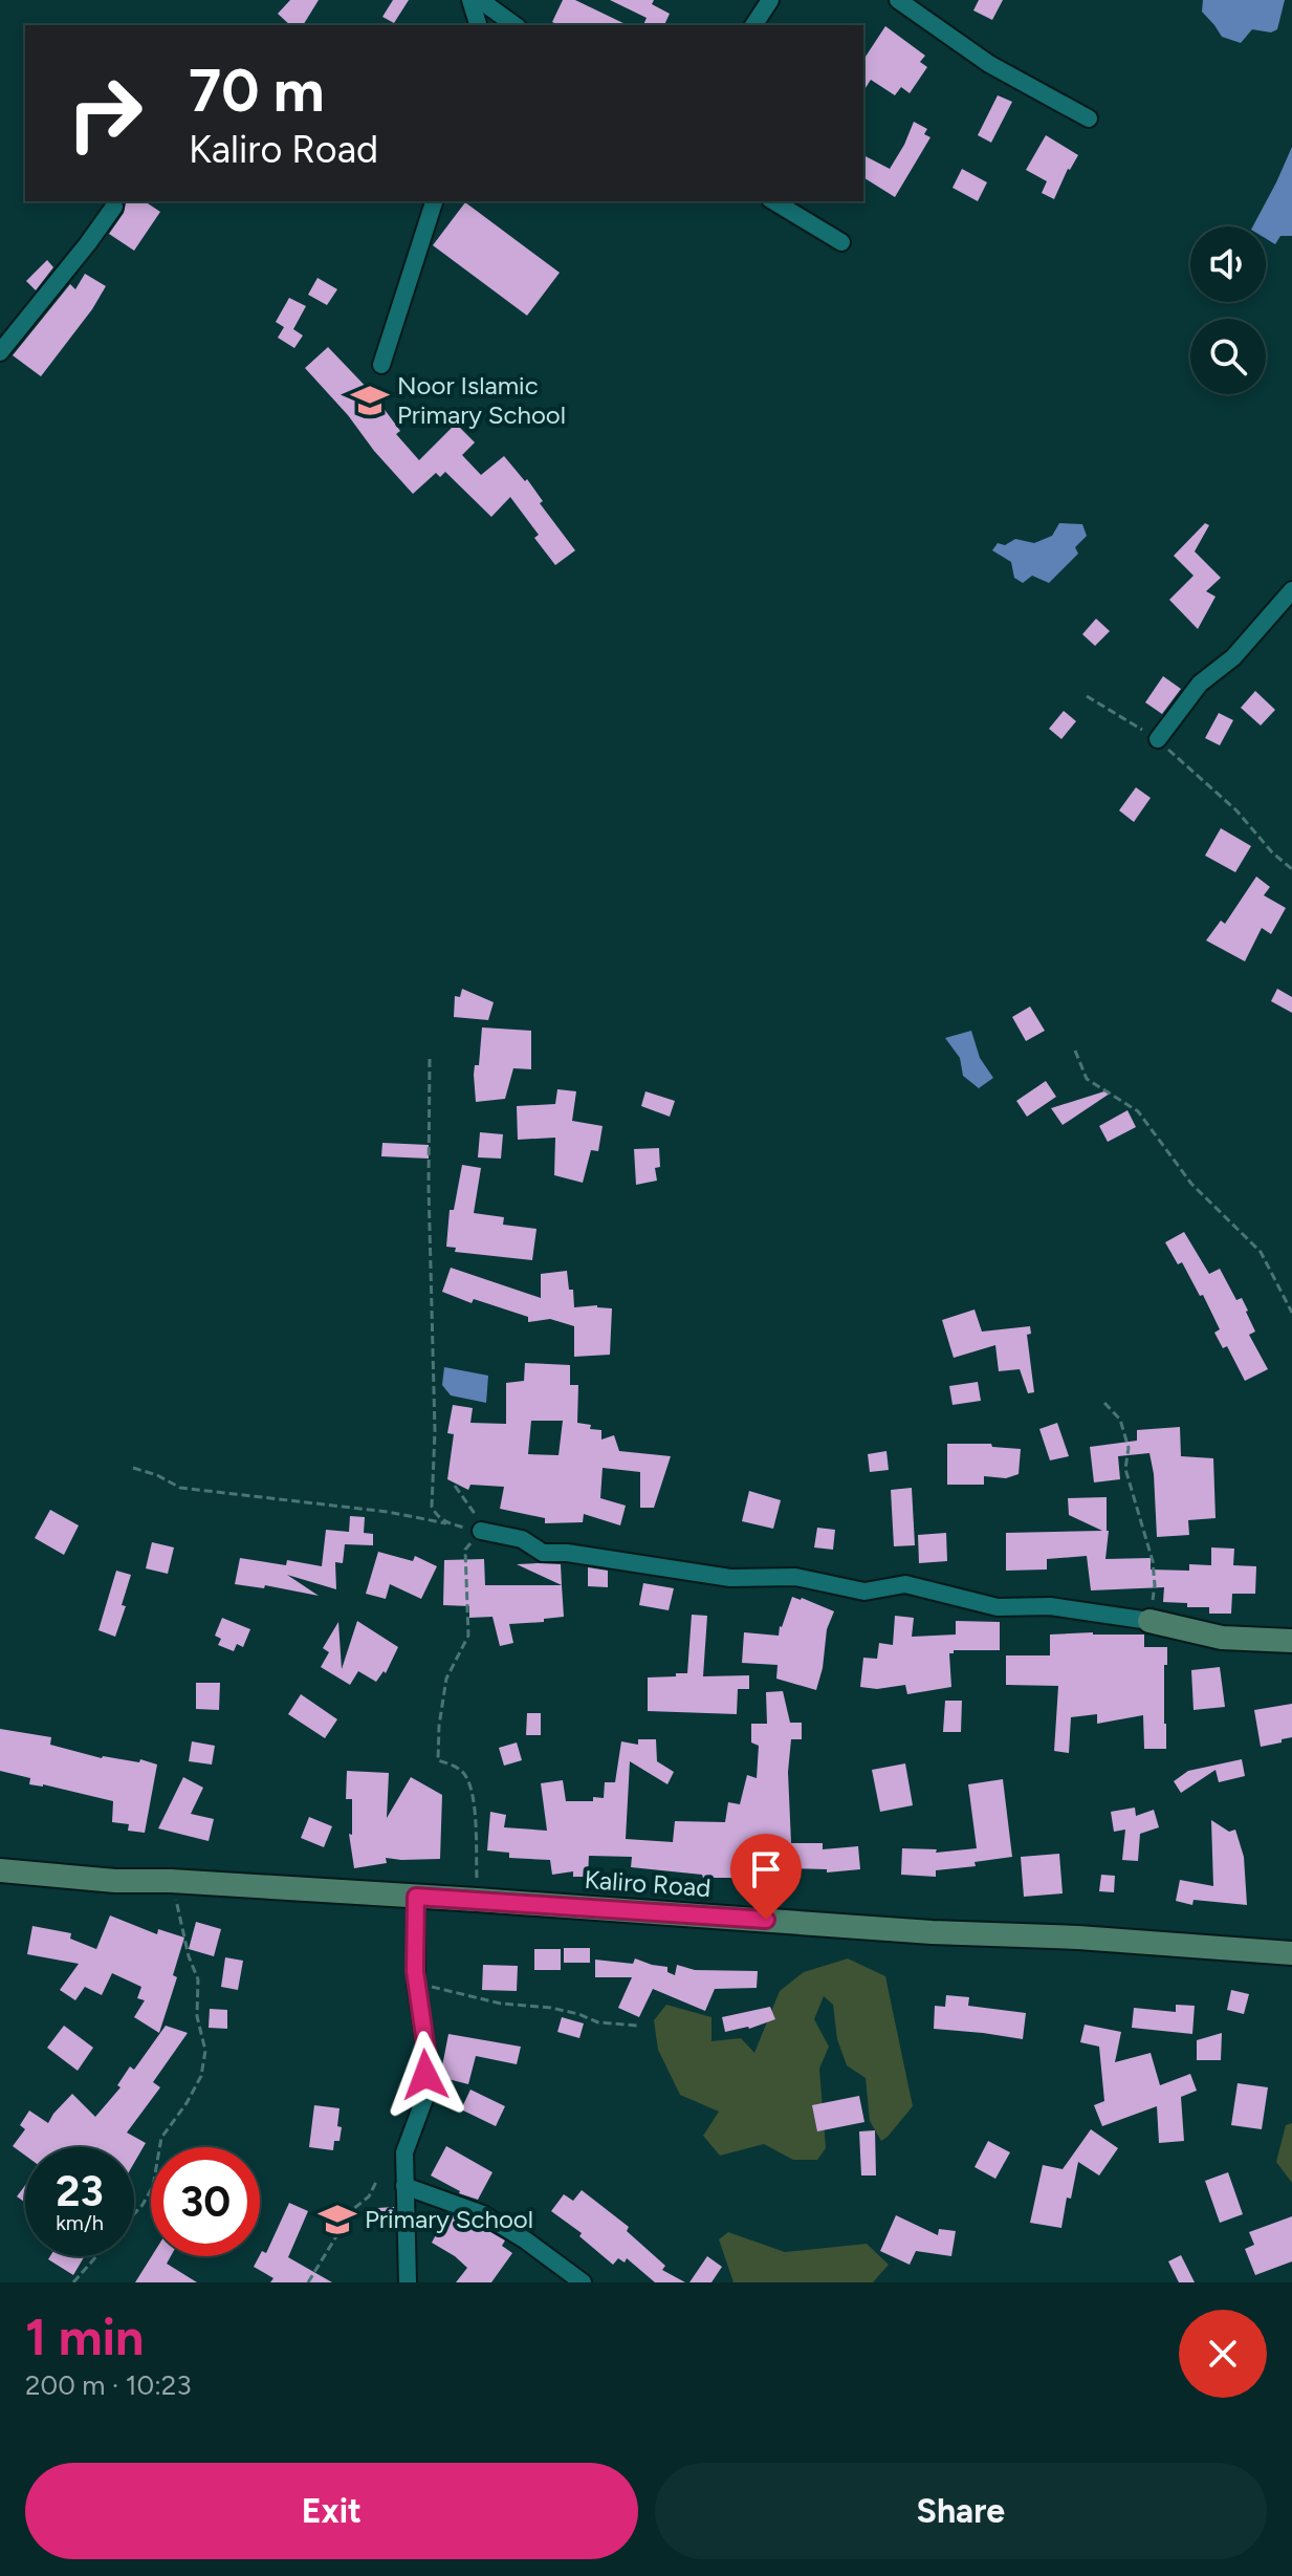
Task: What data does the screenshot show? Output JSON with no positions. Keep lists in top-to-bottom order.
{
  "streets": {
    "main road": ["Kaliro Road"]
  },
  "places": {
    "school or university": ["Noor Islamic Primary School", "Primary School"]
  },
  "page": {
    "turn": ["70 m", "Kaliro Road"],
    "speed": "23 km/h",
    "limit": "30",
    "heading": ["1 min", "200 m · 10:23"],
    "buttons": ["Exit", "Share"]
  }
}
